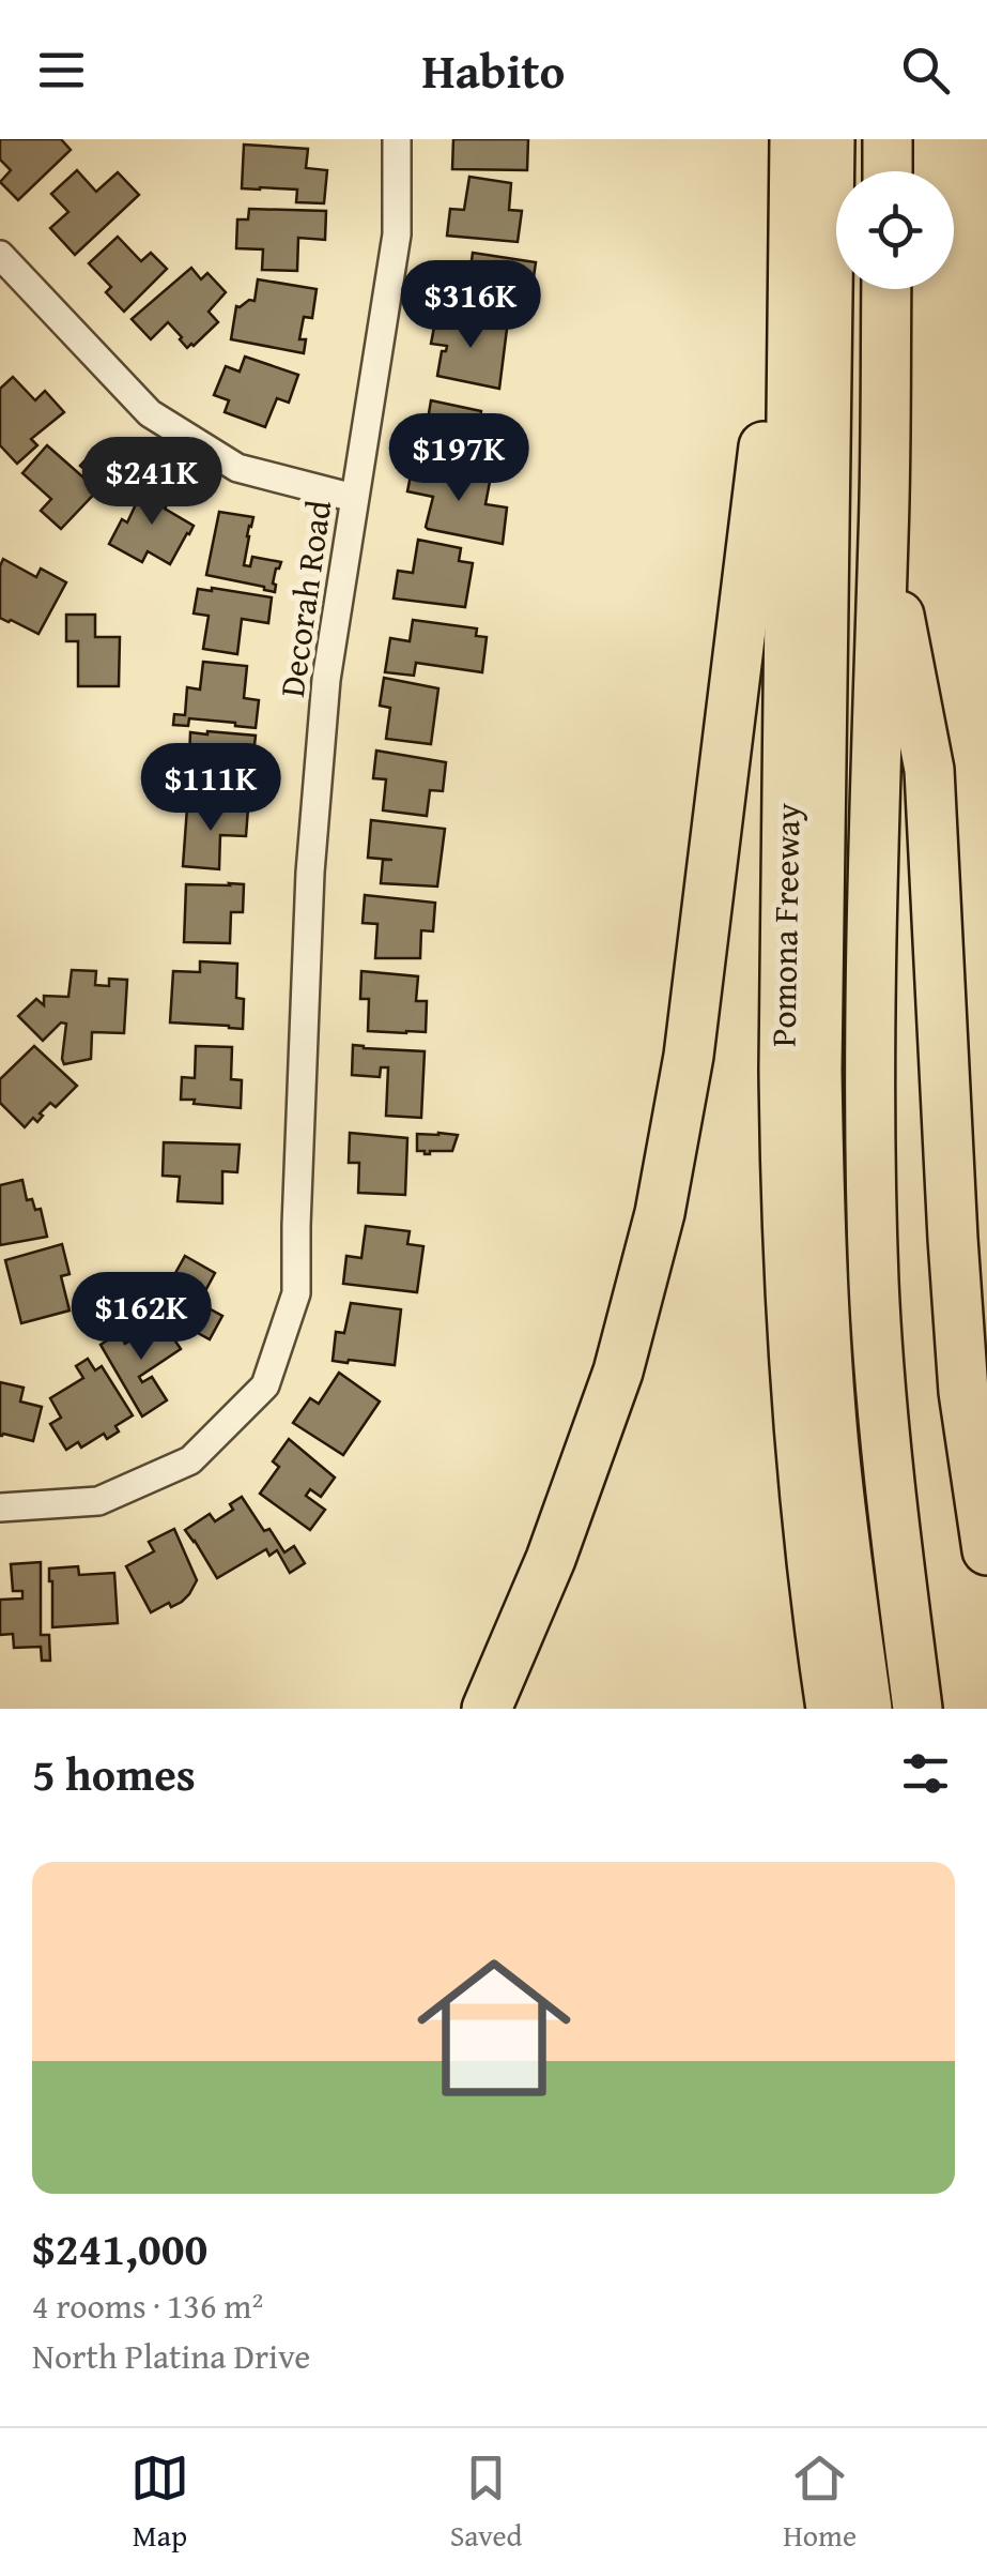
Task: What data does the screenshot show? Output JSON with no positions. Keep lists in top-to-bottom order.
{
  "streets": {
    "highway": ["Pomona Freeway"],
    "street": ["Decorah Road"]
  },
  "page": {
    "header": "Habito",
    "price": [
      "$316K",
      "$197K",
      "$241K",
      "$111K",
      "$162K"
    ],
    "heading": "5 homes",
    "list": [
      {
        "name": "$241,000",
        "note": "4 rooms · 136 m² · North Platina Drive"
      }
    ],
    "tabs": ["Map", "Saved", "Home"]
  }
}
